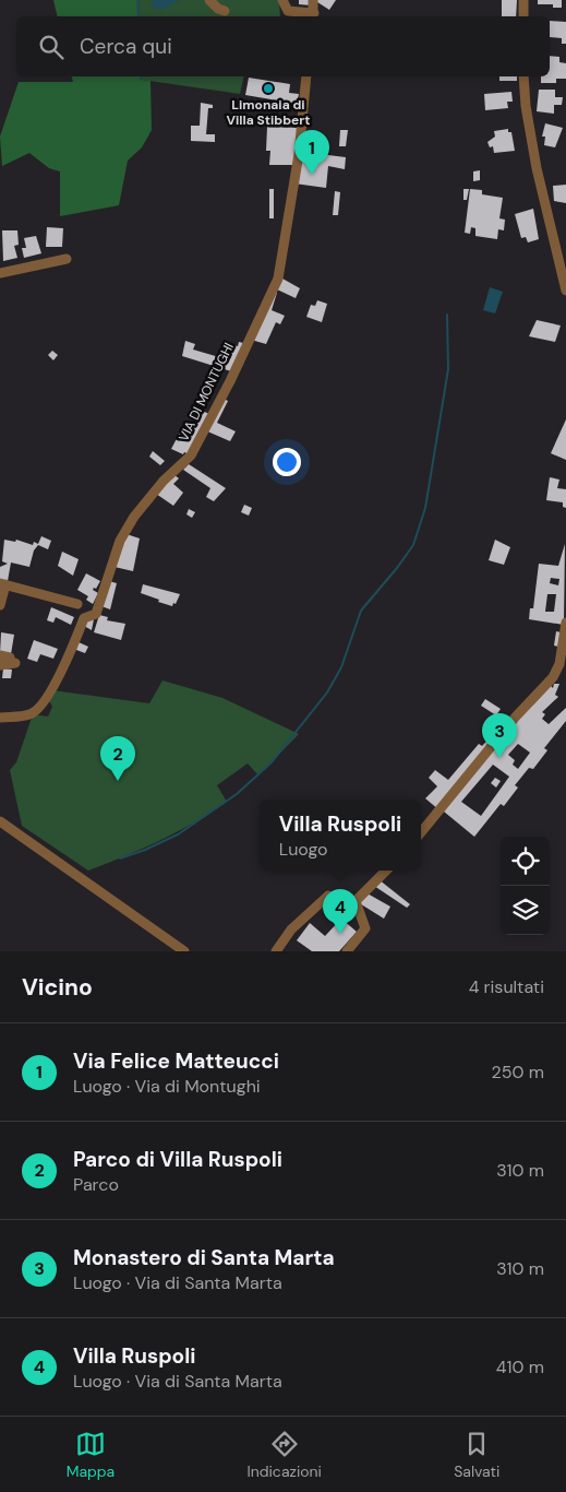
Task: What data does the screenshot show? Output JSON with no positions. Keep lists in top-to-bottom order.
{
  "streets": {
    "street": ["VIA DI MONTUGHI"]
  },
  "places": ["Limonaia di Villa Stibbert"],
  "page": {
    "search": "Cerca qui",
    "pins": [
      "1",
      "3",
      "2",
      "4"
    ],
    "popup": ["Villa Ruspoli", "Luogo"],
    "heading": ["Vicino", "4 risultati"],
    "list": [
      {
        "mark": "1",
        "name": "Via Felice Matteucci",
        "note": "Luogo · Via di Montughi",
        "value": "250 m"
      },
      {
        "mark": "2",
        "name": "Parco di Villa Ruspoli",
        "note": "Parco",
        "value": "310 m"
      },
      {
        "mark": "3",
        "name": "Monastero di Santa Marta",
        "note": "Luogo · Via di Santa Marta",
        "value": "310 m"
      },
      {
        "mark": "4",
        "name": "Villa Ruspoli",
        "note": "Luogo · Via di Santa Marta",
        "value": "410 m"
      }
    ],
    "nav": ["Mappa", "Indicazioni", "Salvati"]
  }
}
